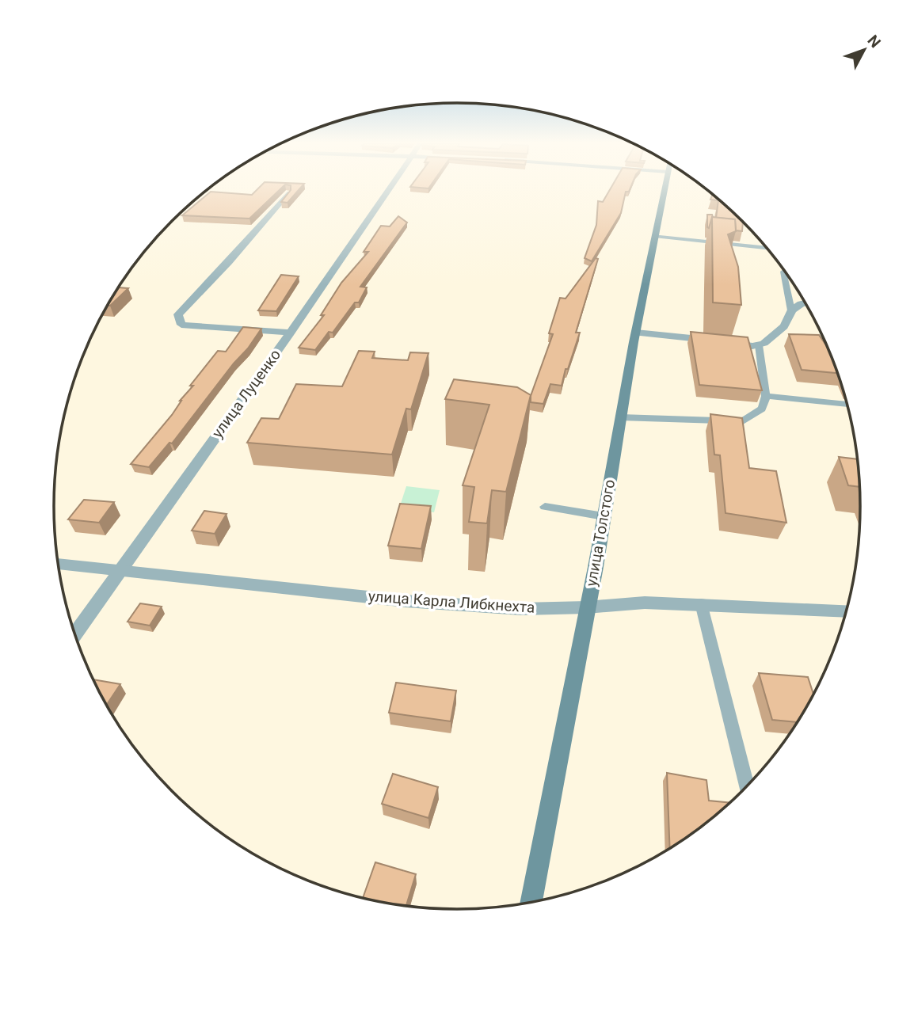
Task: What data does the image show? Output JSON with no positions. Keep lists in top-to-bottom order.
{
  "streets": {
    "main road": ["улица Толстого"],
    "street": ["улица Луценко", "улица Карла Либкнехта"]
  },
  "crossings": [
    ["улица Луценко", "улица Карла Либкнехта"],
    ["улица Толстого", "улица Карла Либкнехта"]
  ],
  "north": "top right"
}
